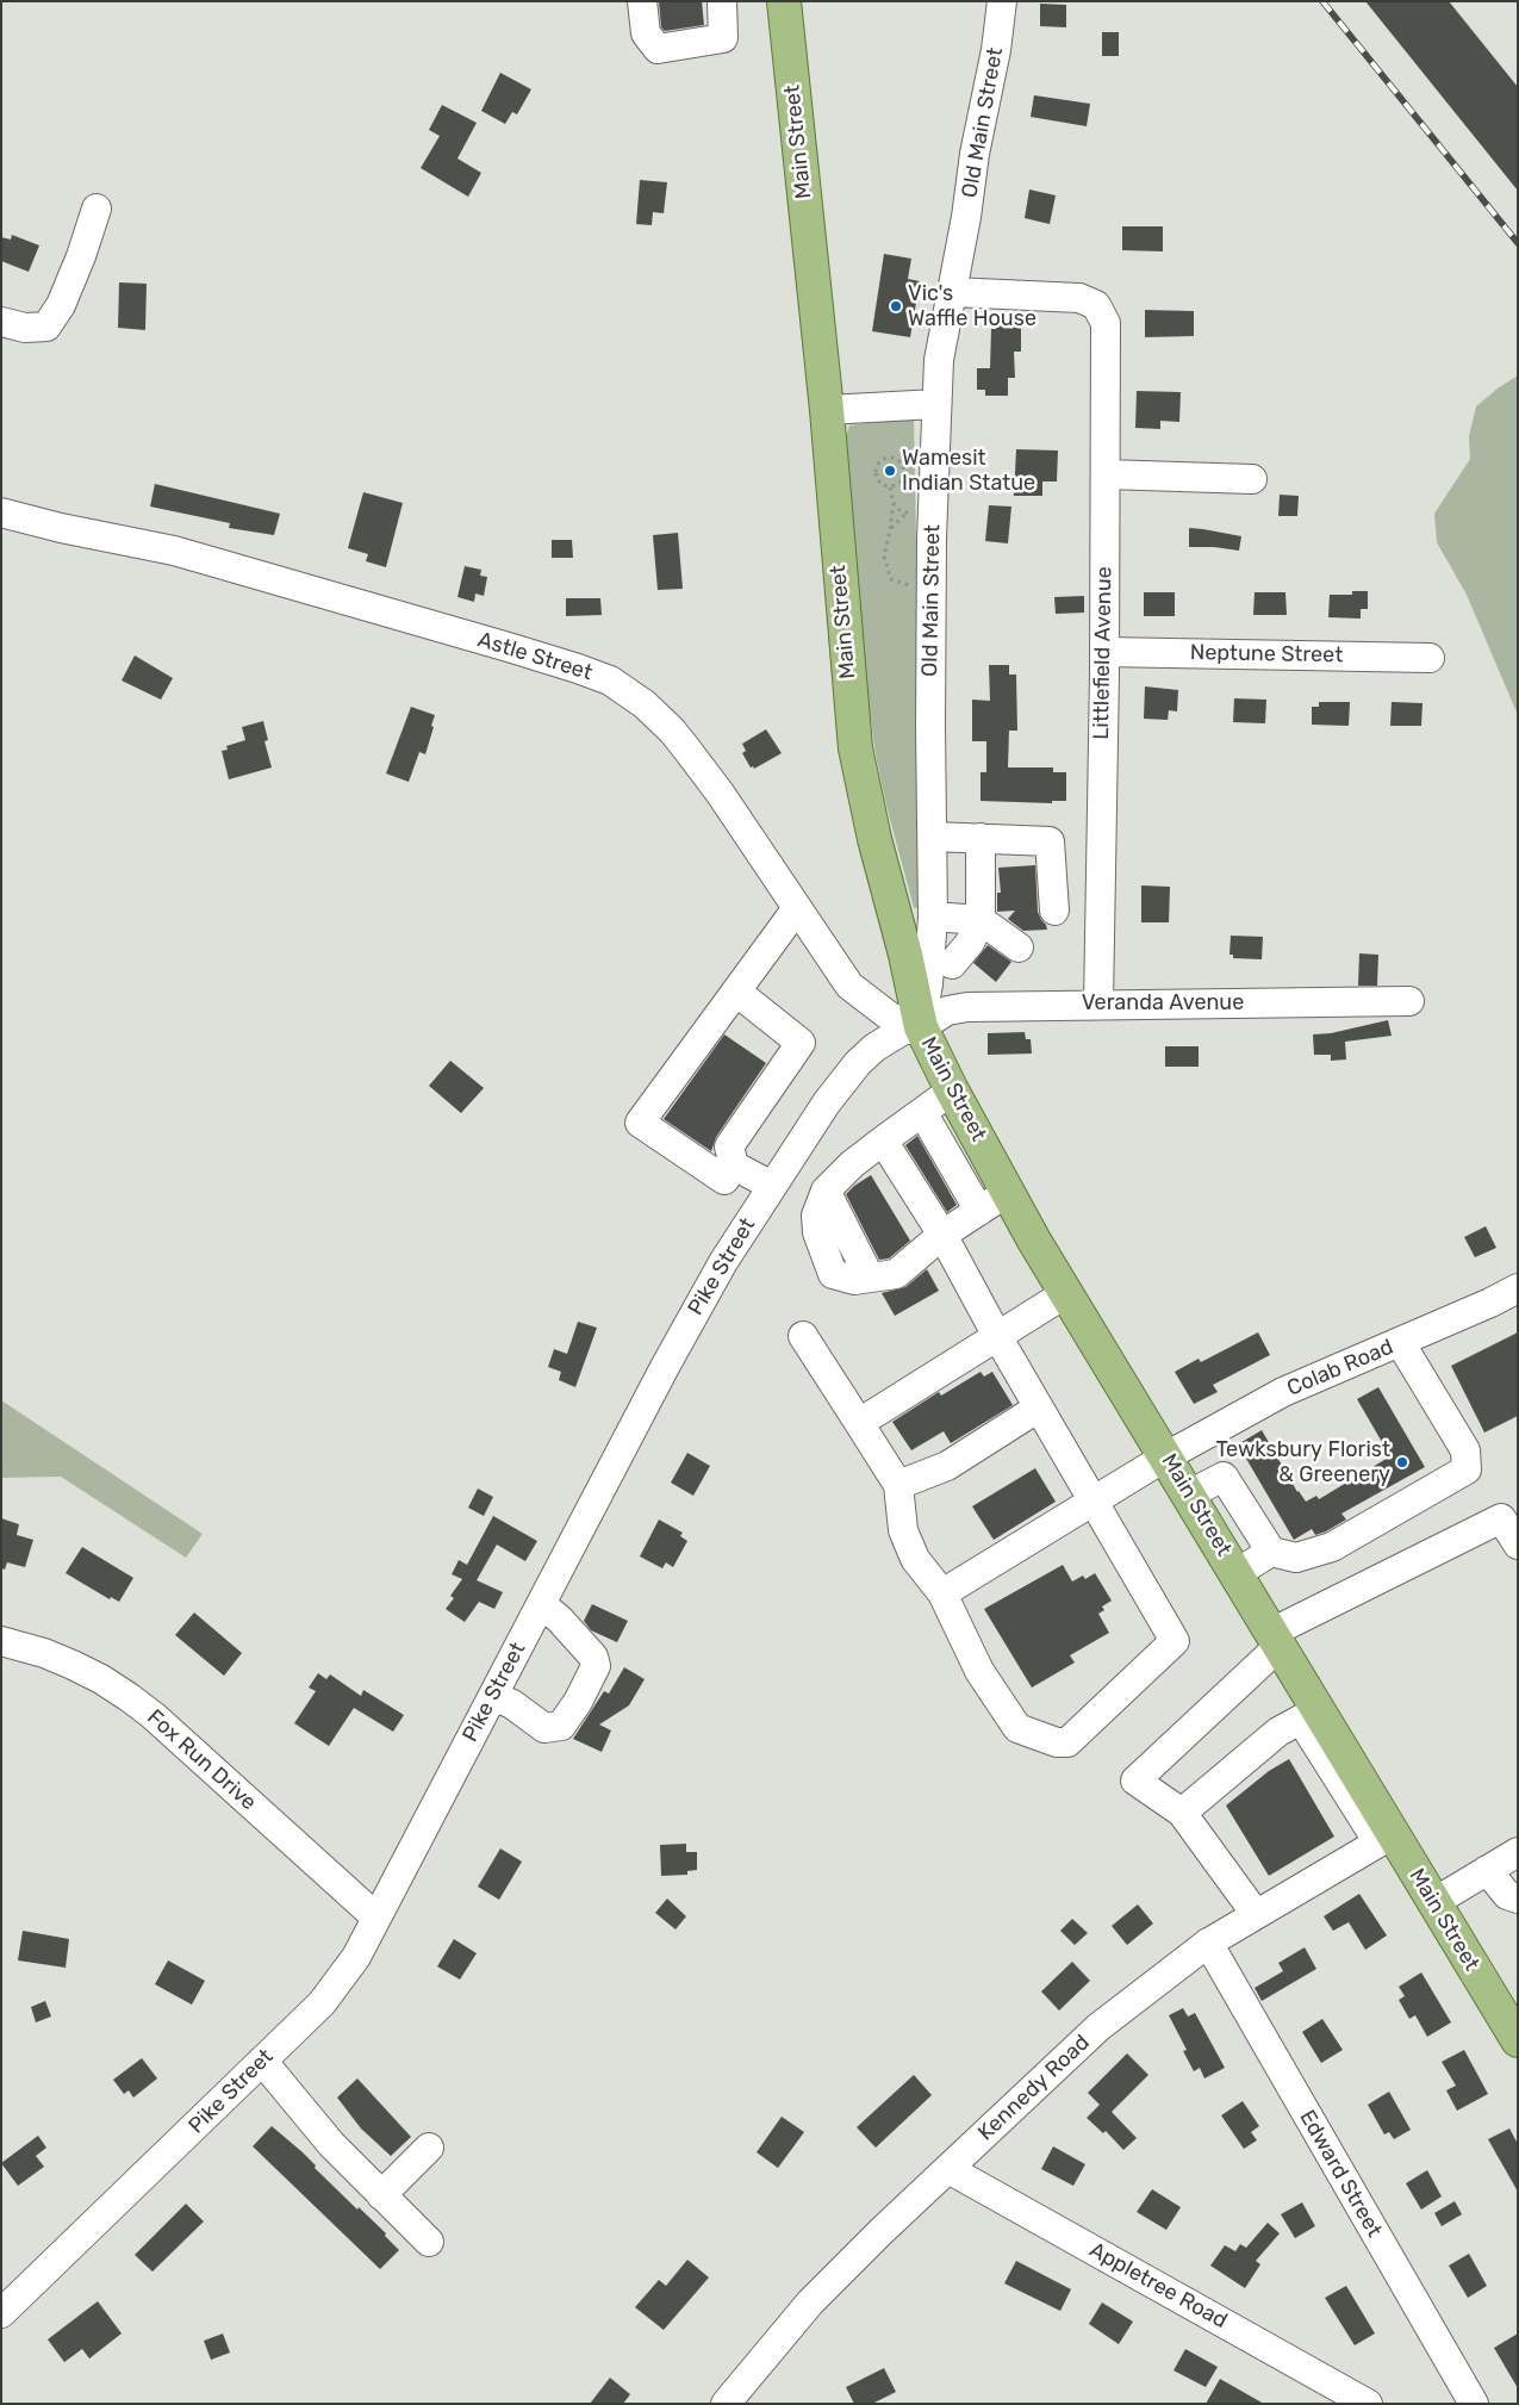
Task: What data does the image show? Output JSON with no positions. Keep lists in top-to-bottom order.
{
  "streets": {
    "main road": ["Main Street"],
    "street": [
      "Old Main Street",
      "Littlefield Avenue",
      "Neptune Street",
      "Astle Street",
      "Veranda Avenue",
      "Pike Street",
      "Colab Road",
      "Fox Run Drive",
      "Kennedy Road",
      "Edward Street",
      "Appletree Road"
    ]
  },
  "crossings": [
    ["Old Main Street", "Main Street"],
    ["Old Main Street", "Littlefield Avenue"],
    ["Old Main Street", "Astle Street"],
    ["Old Main Street", "Veranda Avenue"],
    ["Old Main Street", "Pike Street"],
    ["Main Street", "Astle Street"],
    ["Main Street", "Veranda Avenue"],
    ["Main Street", "Pike Street"],
    ["Main Street", "Colab Road"],
    ["Main Street", "Kennedy Road"],
    ["Littlefield Avenue", "Neptune Street"],
    ["Littlefield Avenue", "Veranda Avenue"],
    ["Astle Street", "Veranda Avenue"],
    ["Astle Street", "Pike Street"],
    ["Veranda Avenue", "Pike Street"],
    ["Pike Street", "Fox Run Drive"],
    ["Kennedy Road", "Edward Street"],
    ["Kennedy Road", "Appletree Road"]
  ],
  "places": ["Vic's Waffle House", "Wamesit Indian Statue", "Tewksbury Florist & Greenery"]
}
